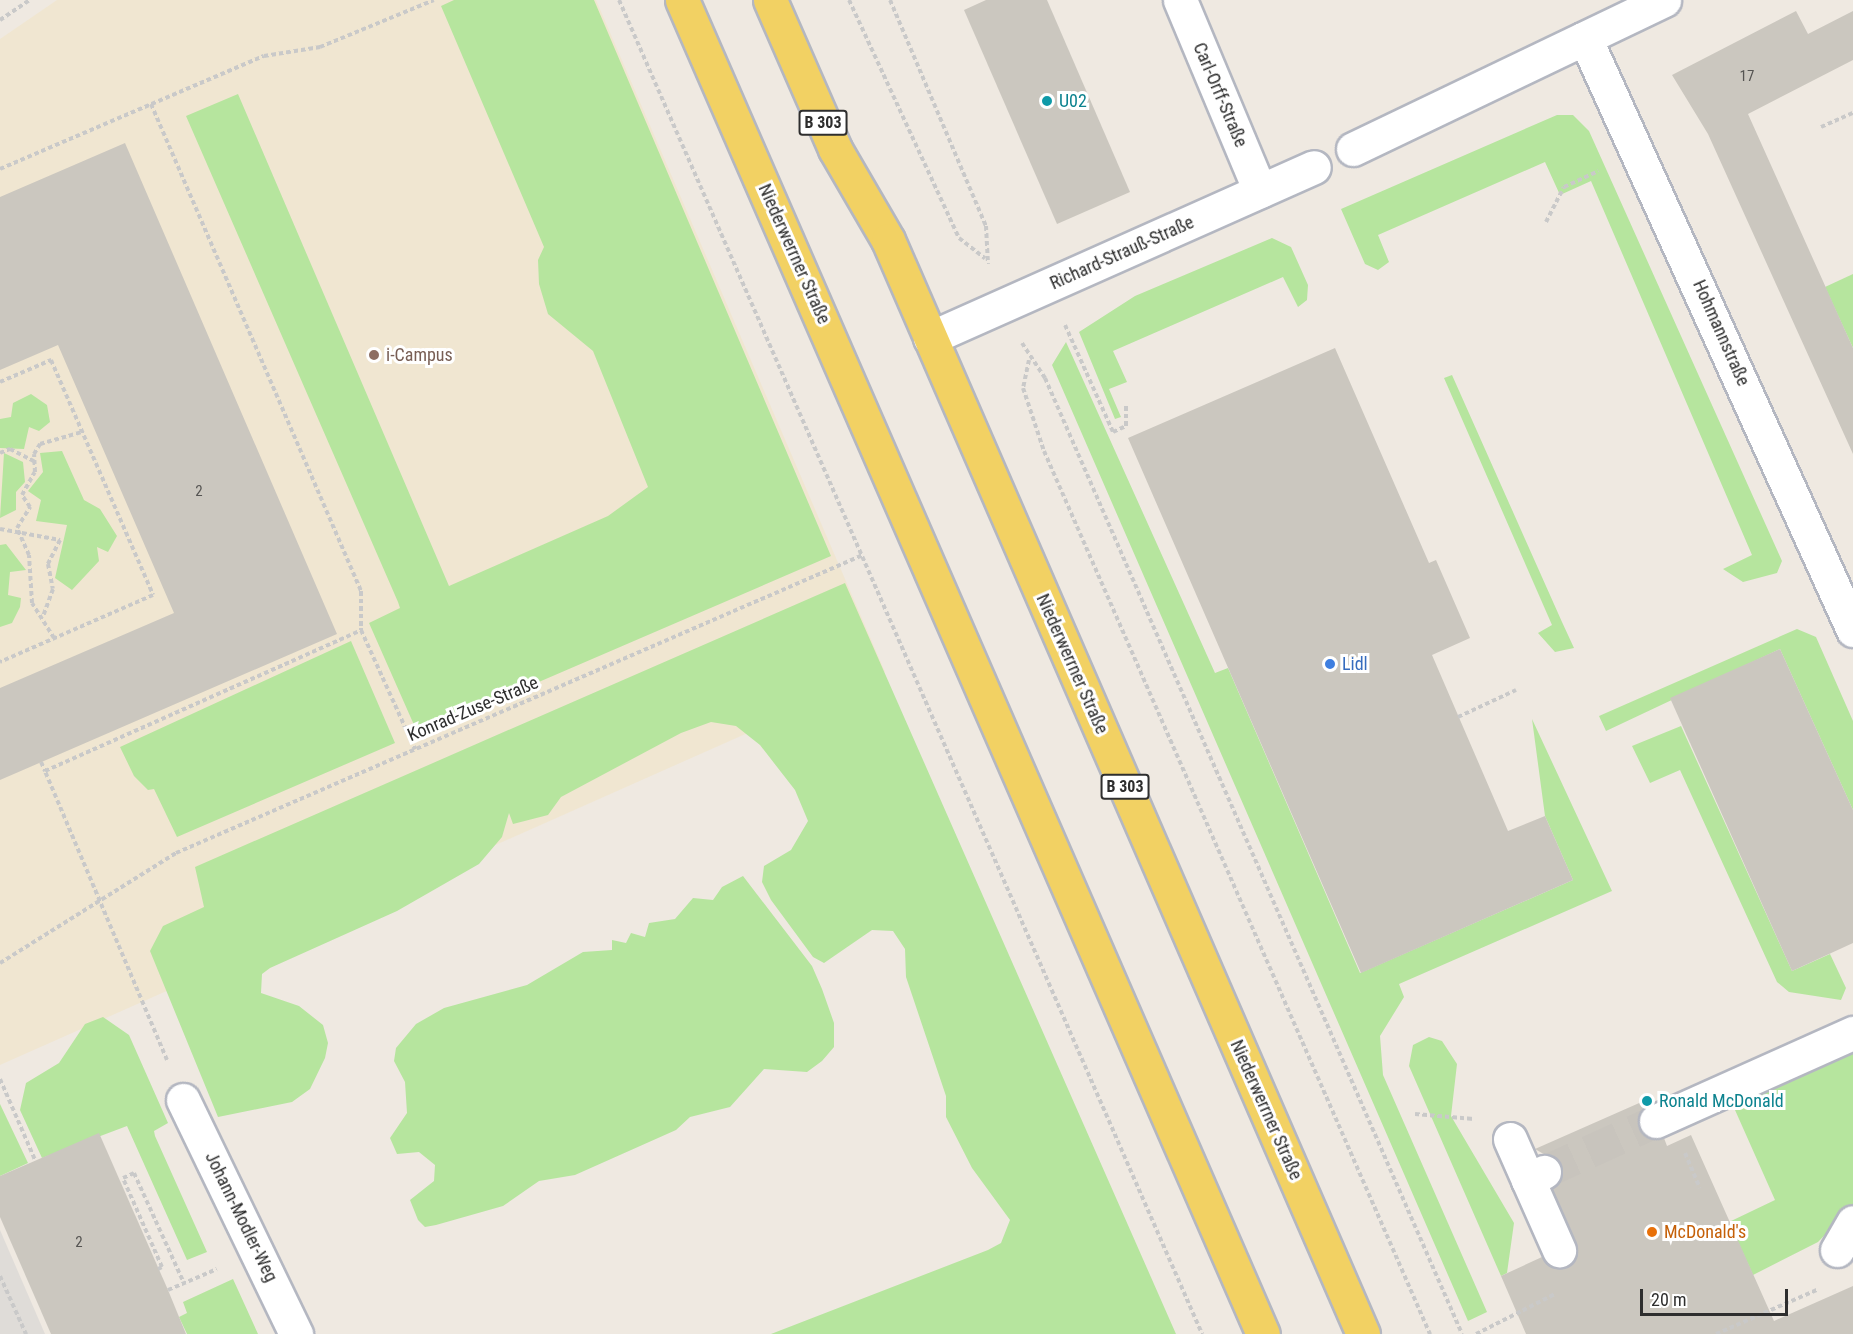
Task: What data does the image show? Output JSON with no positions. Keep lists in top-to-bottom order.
{
  "streets": {
    "main road": ["B 303", "Niederwerrner Straße"],
    "street": [
      "Carl-Orff-Straße",
      "Richard-Strauß-Straße",
      "Hohmannstraße",
      "Johann-Modler-Weg"
    ],
    "path": ["Konrad-Zuse-Straße"]
  },
  "crossings": [
    ["Carl-Orff-Straße", "Richard-Strauß-Straße"],
    ["Richard-Strauß-Straße", "Niederwerrner Straße"]
  ],
  "places": [
    "U02",
    "i-Campus",
    "Lidl",
    "Ronald McDonald",
    "McDonald's"
  ],
  "house_numbers": ["17", "2", "2"],
  "scale_bar": "20 m"
}
